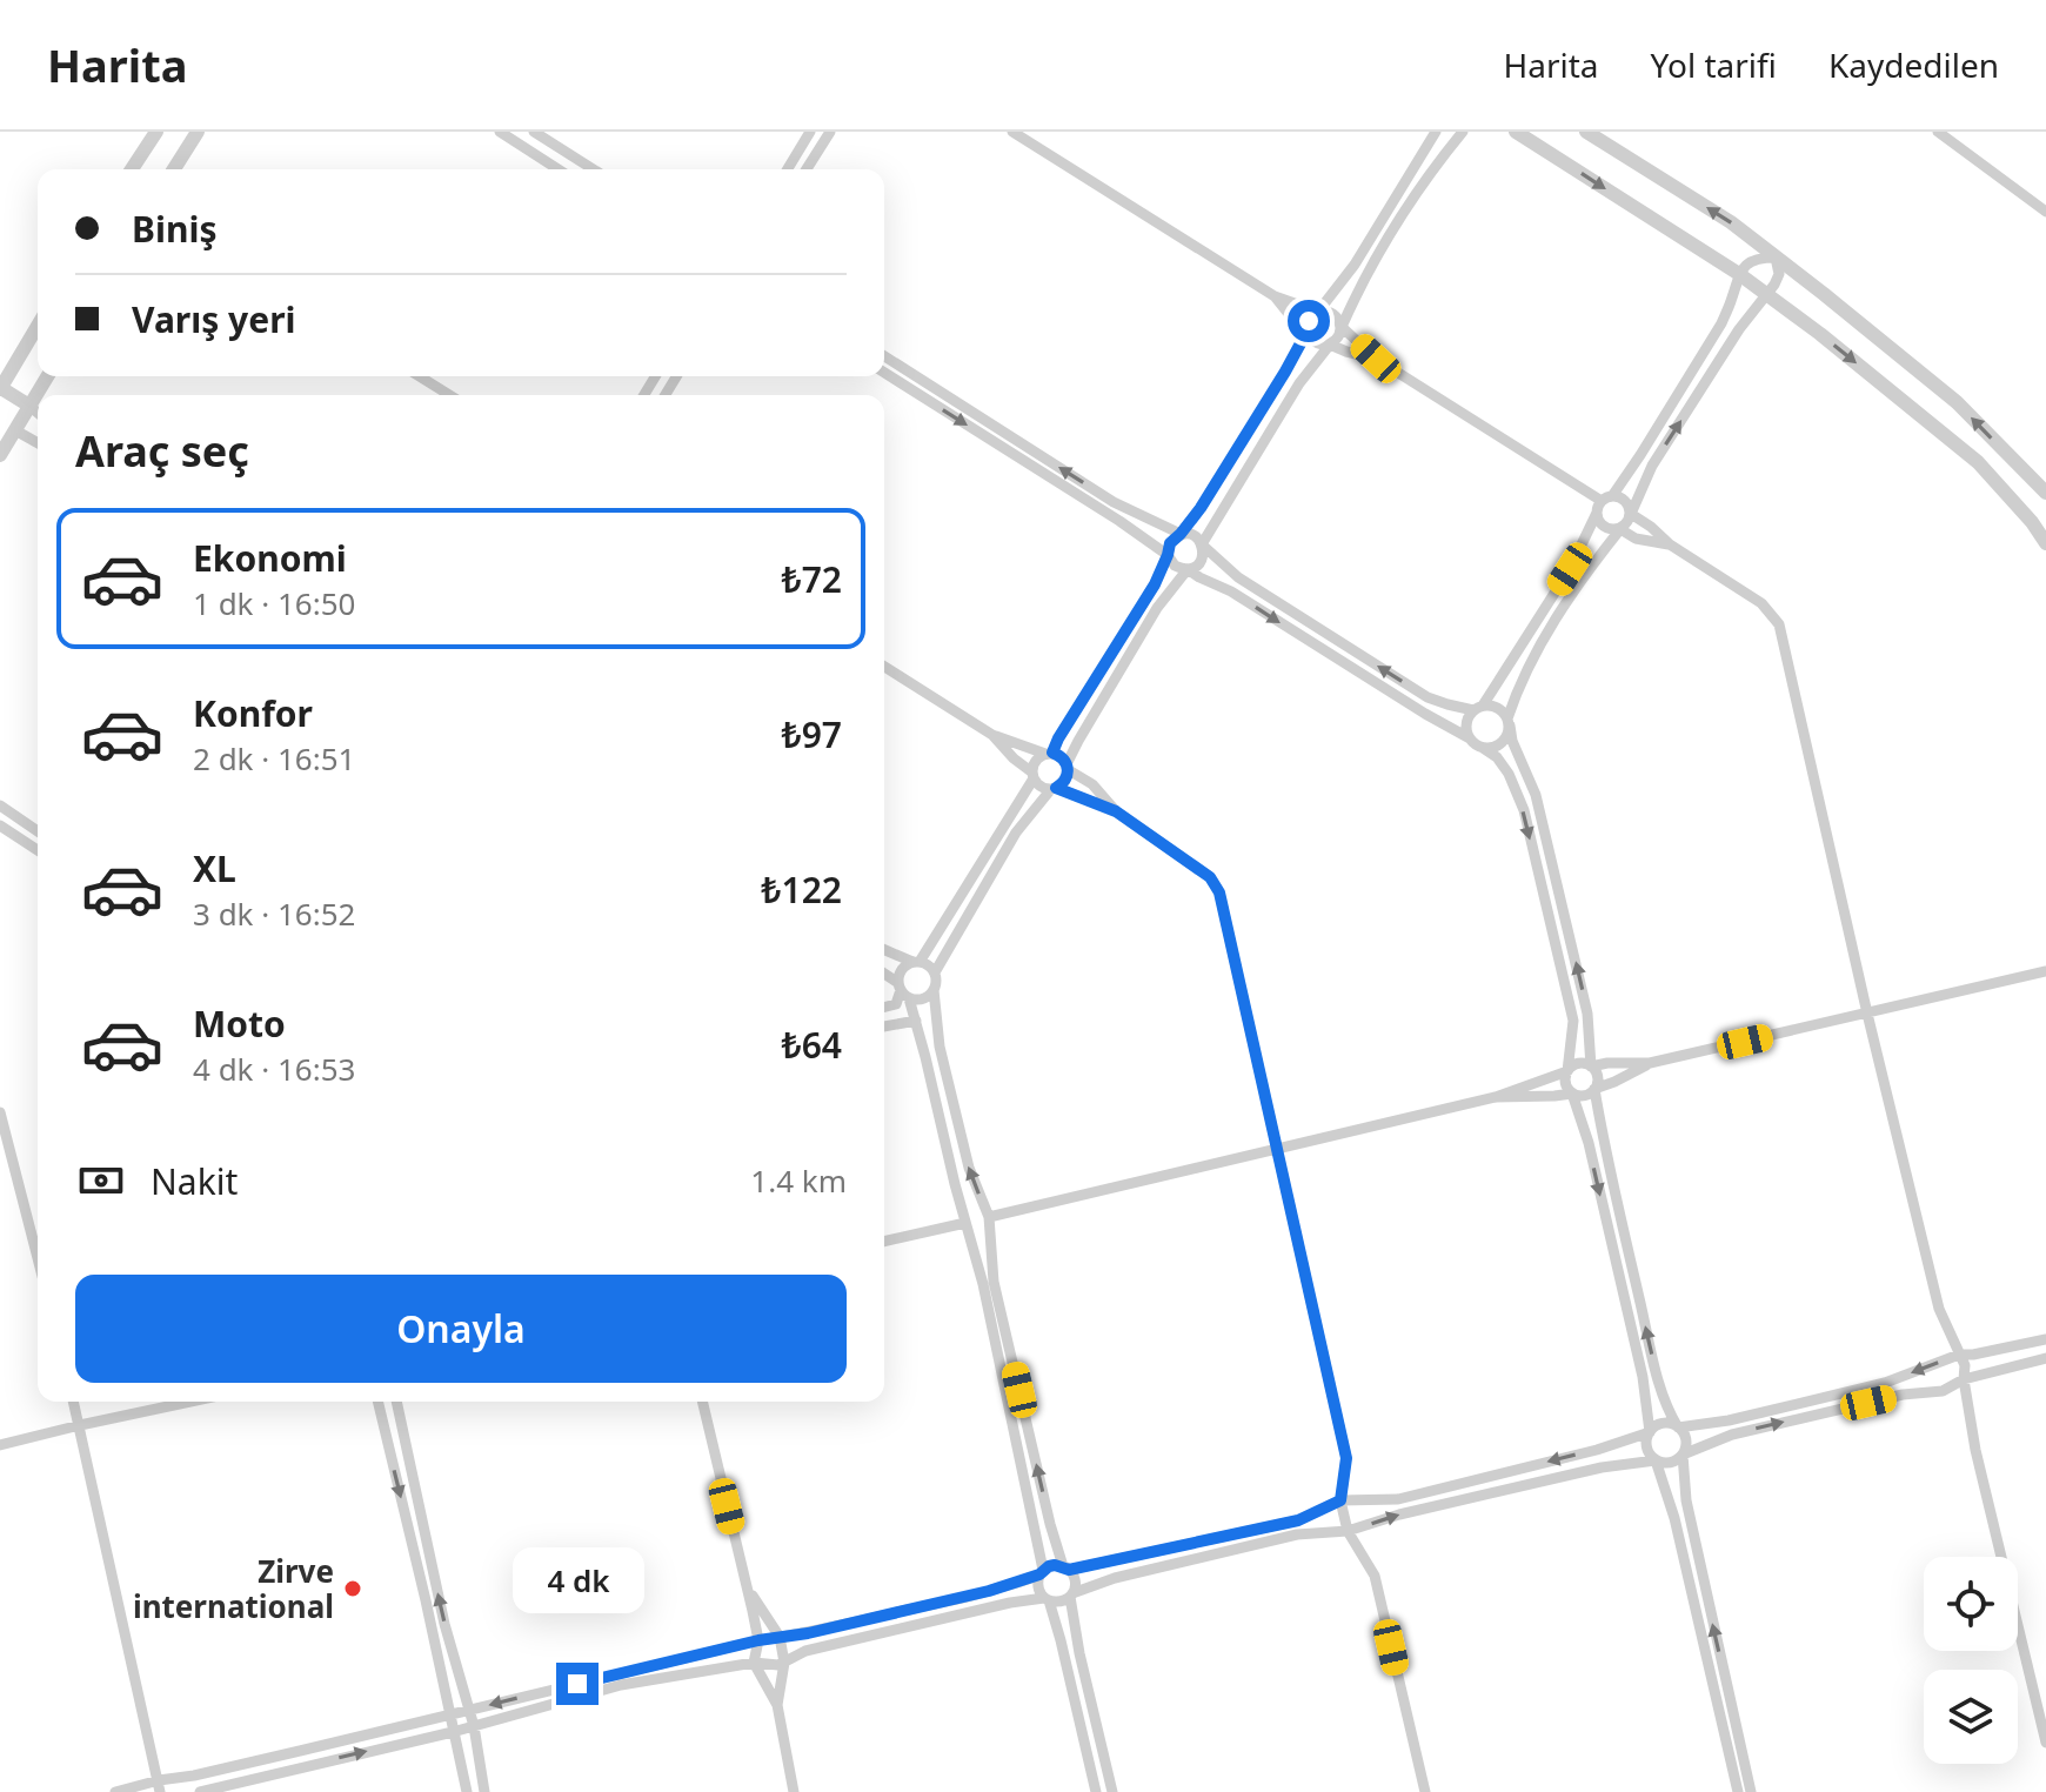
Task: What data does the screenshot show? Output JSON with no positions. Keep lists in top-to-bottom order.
{
  "places": ["Zirve international"],
  "page": {
    "header": "Harita",
    "nav": ["Harita", "Yol tarifi", "Kaydedilen"],
    "banner": ["Biniş", "Varış yeri"],
    "heading": "Araç seç",
    "list": [
      {
        "name": "Ekonomi",
        "note": "1 dk · 16:50",
        "value": "₺72"
      },
      {
        "name": "Konfor",
        "note": "2 dk · 16:51",
        "value": "₺97"
      },
      {
        "name": "XL",
        "note": "3 dk · 16:52",
        "value": "₺122"
      },
      {
        "name": "Moto",
        "note": "4 dk · 16:53",
        "value": "₺64"
      }
    ],
    "pay": ["Nakit", "1.4 km"],
    "buttons": "Onayla",
    "bubble": "4 dk"
  }
}
